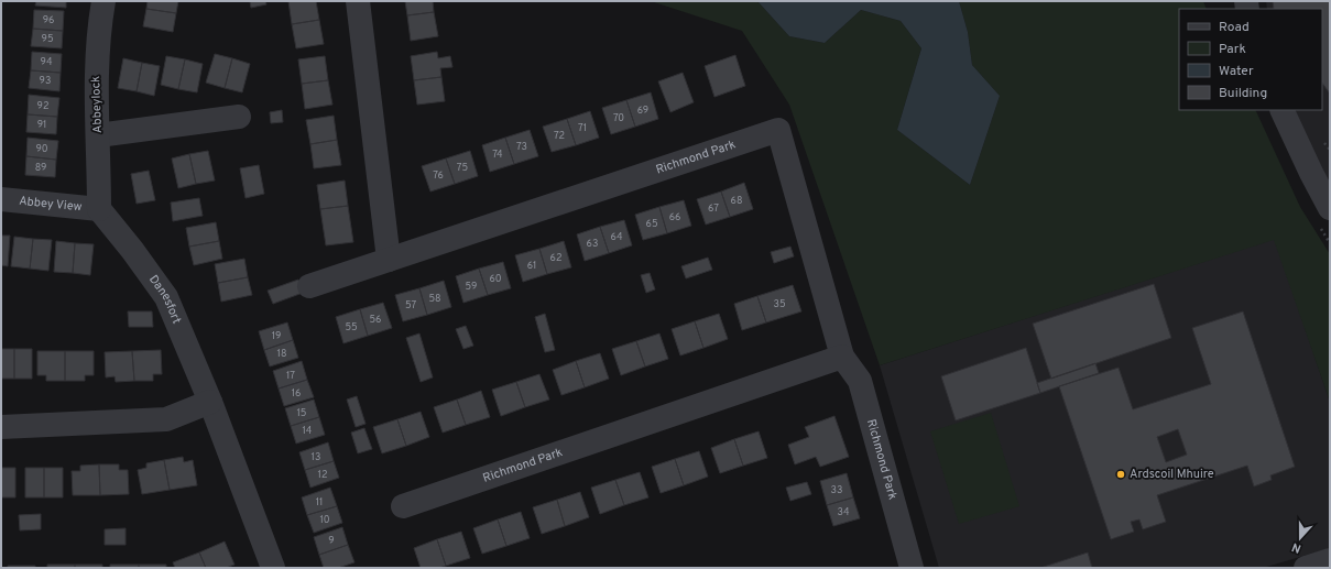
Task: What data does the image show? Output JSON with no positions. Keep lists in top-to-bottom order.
{
  "streets": {
    "street": [
      "Abbeylock",
      "Richmond Park",
      "Abbey View",
      "Danesfort"
    ]
  },
  "crossings": [
    ["Abbeylock", "Abbey View"],
    ["Abbeylock", "Danesfort"],
    ["Abbey View", "Danesfort"]
  ],
  "places": ["Ardscoil Mhuire"],
  "house_numbers": [
    "96",
    "95",
    "94",
    "93",
    "92",
    "69",
    "70",
    "91",
    "71",
    "72",
    "73",
    "90",
    "74",
    "89",
    "75",
    "76",
    "68",
    "67",
    "66",
    "65",
    "64",
    "63",
    "62",
    "61",
    "60",
    "59",
    "58",
    "35",
    "57",
    "56",
    "55",
    "19",
    "18",
    "17",
    "16",
    "15",
    "14",
    "13",
    "12",
    "33",
    "11",
    "34",
    "10",
    "9"
  ],
  "legend": [
    "Road",
    "Park",
    "Water",
    "Building"
  ],
  "north": "bottom"
}
